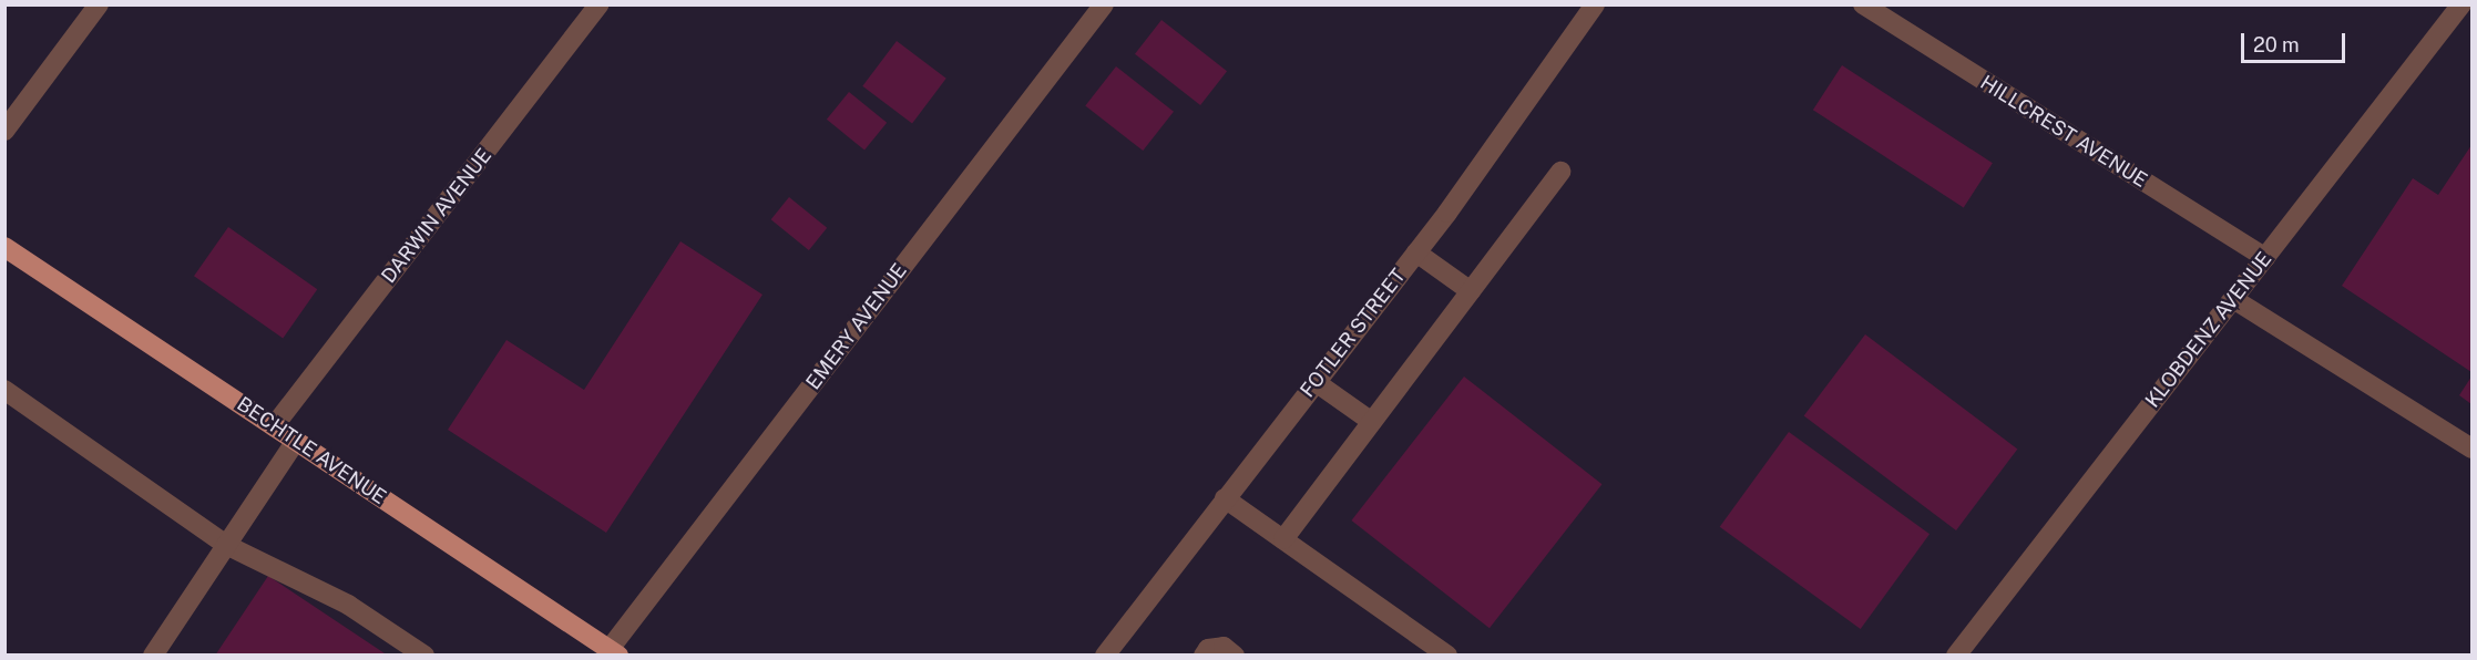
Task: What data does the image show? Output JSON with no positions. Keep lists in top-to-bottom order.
{
  "streets": {
    "main road": ["BECHTLE AVENUE"],
    "street": [
      "HILLCREST AVENUE",
      "DARWIN AVENUE",
      "EMERY AVENUE",
      "KLOBDENZ AVENUE",
      "FOTLER STREET"
    ]
  },
  "crossings": [
    ["HILLCREST AVENUE", "KLOBDENZ AVENUE"],
    ["DARWIN AVENUE", "BECHTLE AVENUE"],
    ["EMERY AVENUE", "BECHTLE AVENUE"]
  ],
  "scale_bar": "20 m"
}
